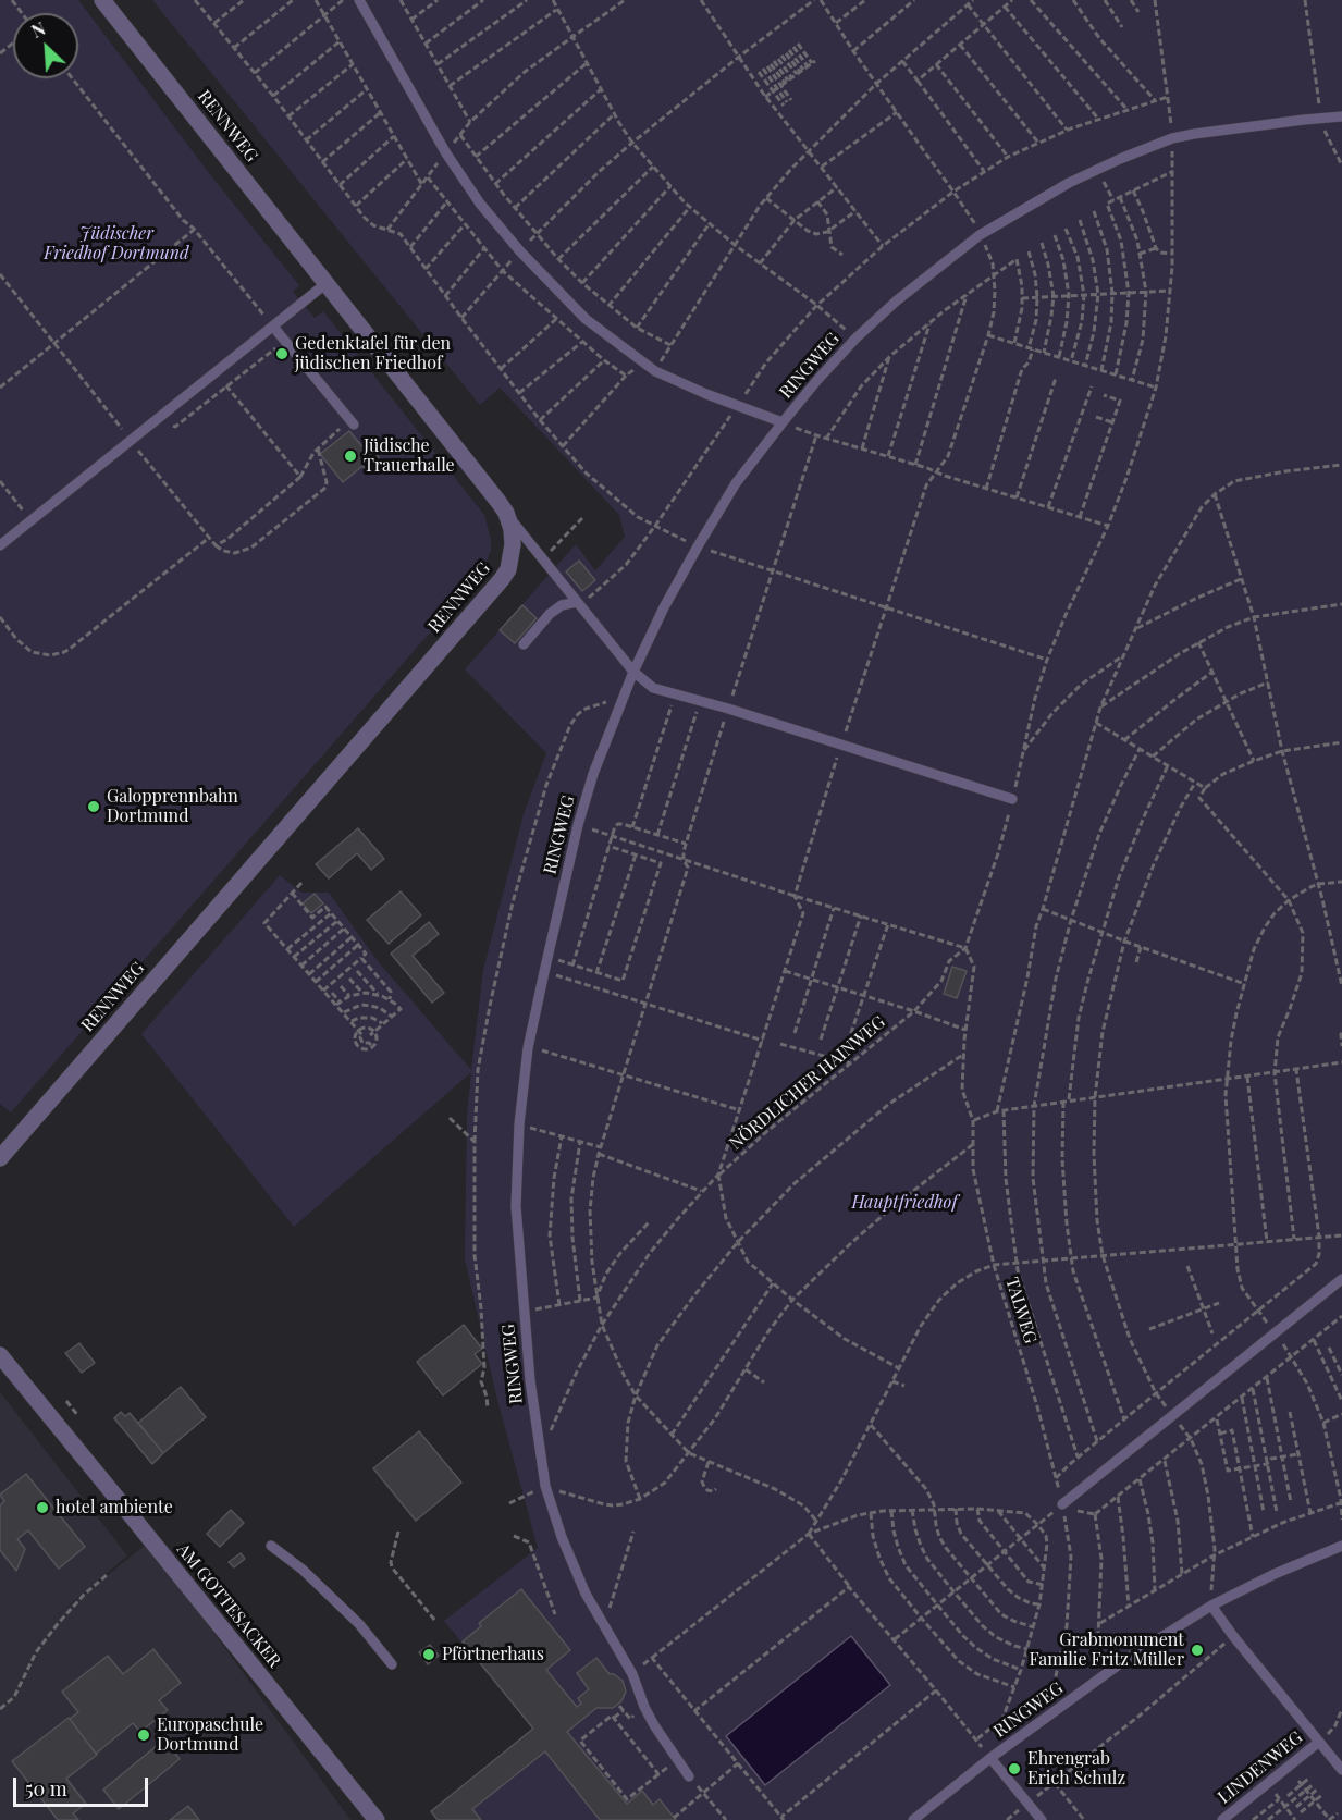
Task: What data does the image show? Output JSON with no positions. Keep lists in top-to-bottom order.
{
  "streets": {
    "street": ["RENNWEG", "AM GOTTESACKER"],
    "lane": ["RINGWEG", "LINDENWEG"],
    "path": ["NÖRDLICHER HAINWEG", "TALWEG"]
  },
  "crossings": [
    ["RINGWEG", "NÖRDLICHER HAINWEG"],
    ["RINGWEG", "TALWEG"]
  ],
  "parks": ["Jüdischer Friedhof Dortmund", "Hauptfriedhof"],
  "places": [
    "Gedenktafel für den jüdischen Friedhof",
    "Jüdische Trauerhalle",
    "Galopprennbahn Dortmund",
    "hotel ambiente",
    "Grabmonument Familie Fritz Müller",
    "Pförtnerhaus",
    "Europaschule Dortmund",
    "Ehrengrab Erich Schulz"
  ],
  "scale_bar": "50 m",
  "north": "top left"
}
